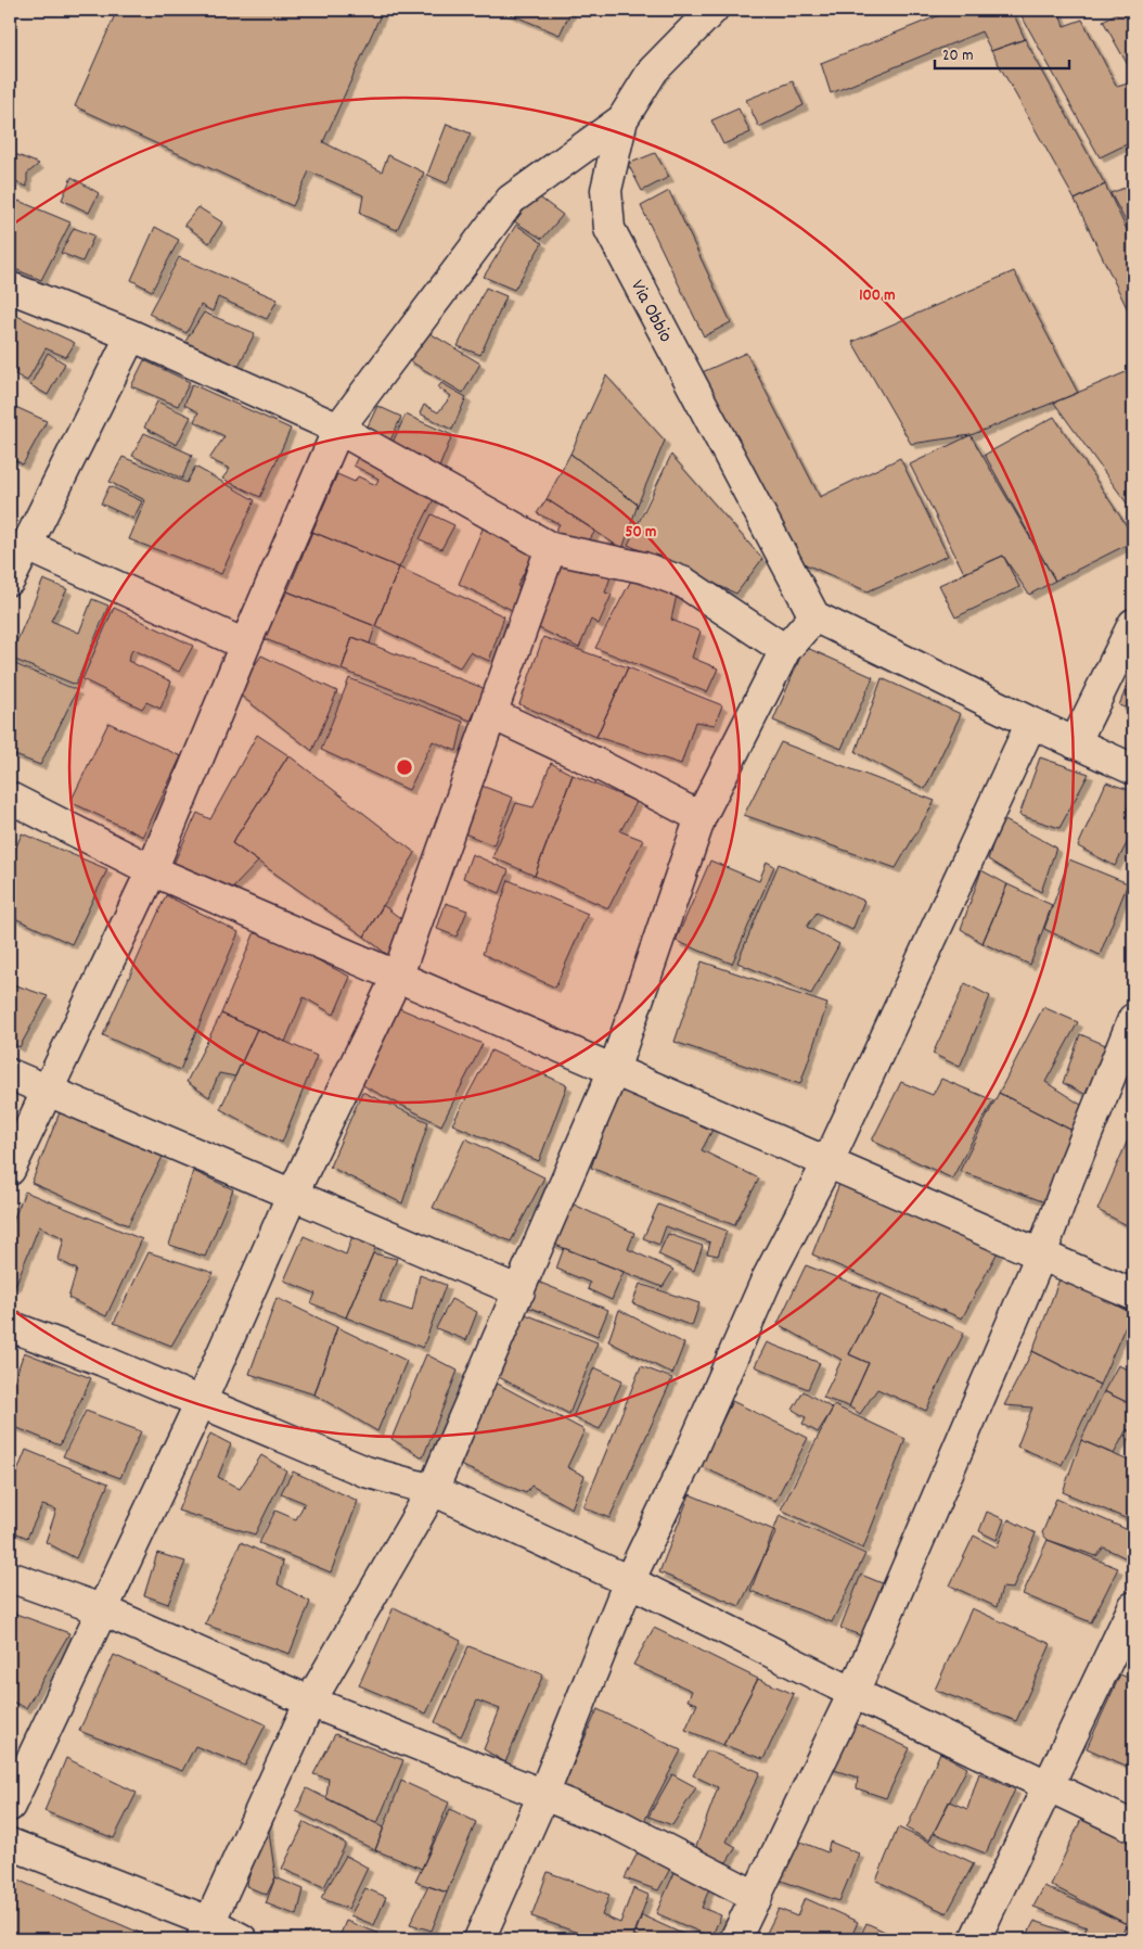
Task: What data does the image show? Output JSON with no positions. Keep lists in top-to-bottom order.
{
  "streets": {
    "street": ["Via Obbio"]
  },
  "scale_bar": "20 m",
  "rings": ["100 m", "50 m"]
}
